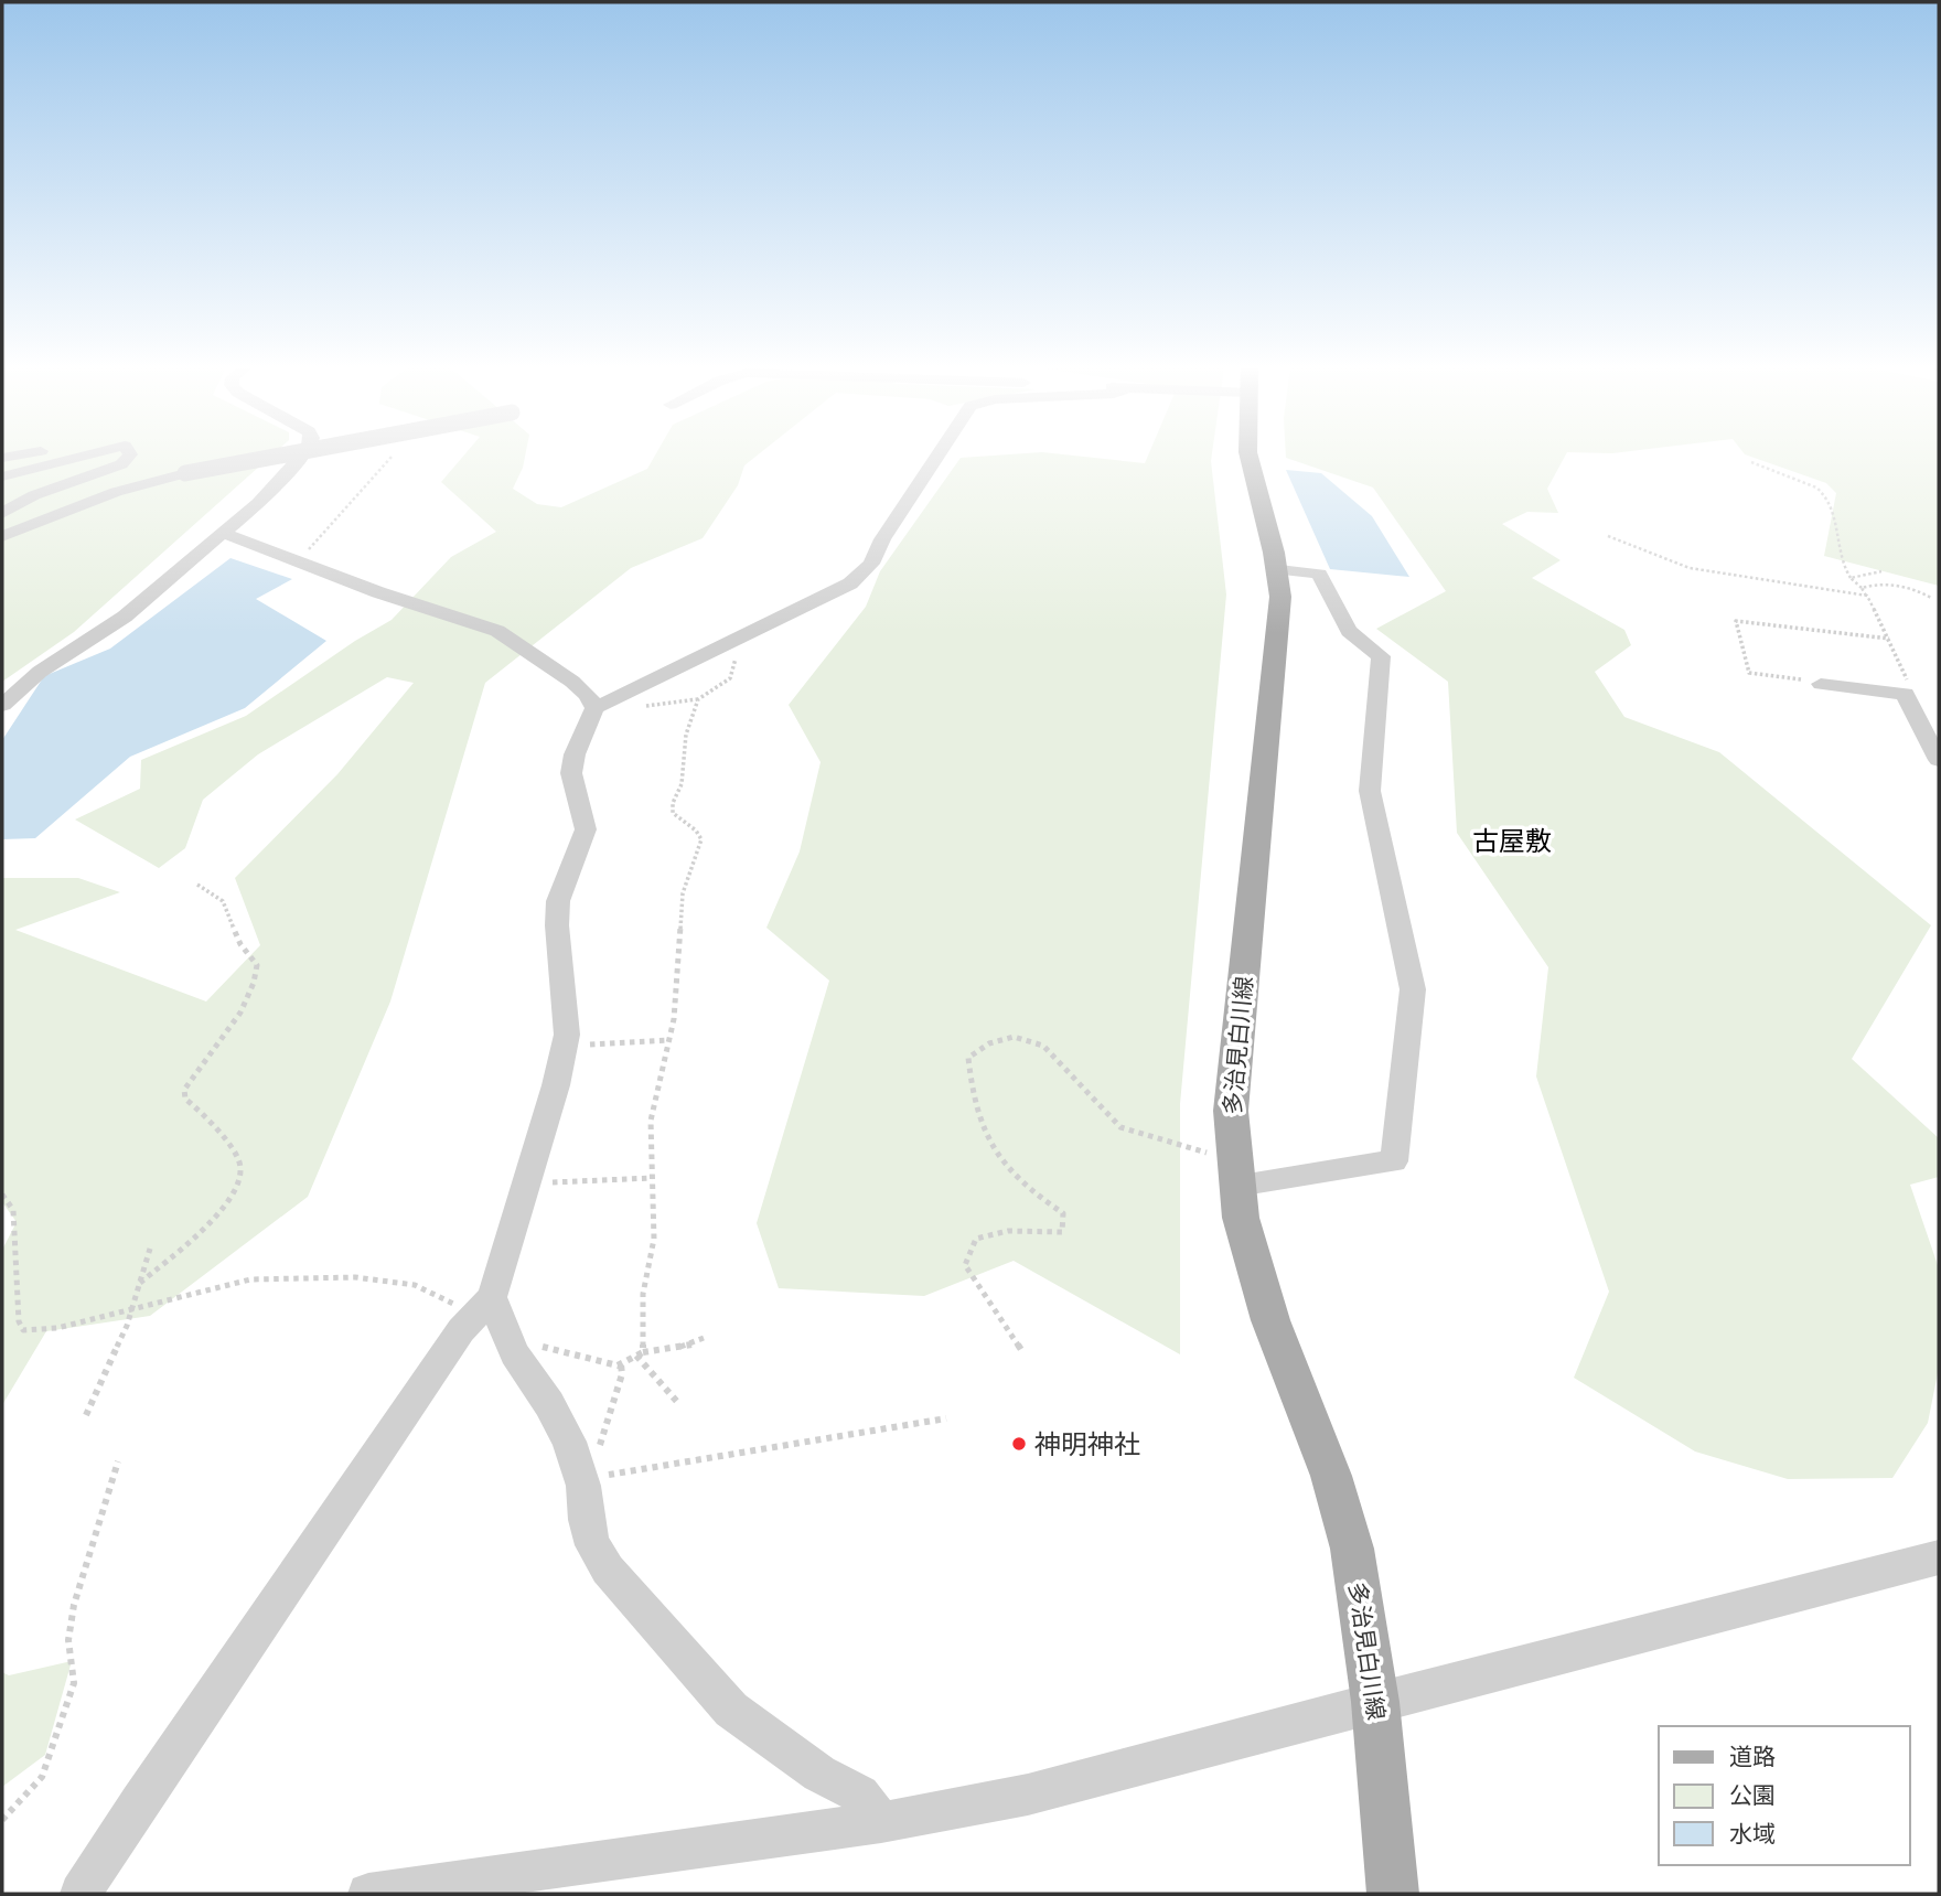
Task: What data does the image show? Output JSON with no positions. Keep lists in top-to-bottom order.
{
  "streets": {
    "main road": ["多治見白川線"]
  },
  "districts": ["古屋敷"],
  "places": ["神明神社"],
  "legend": ["道路", "公園", "水域"]
}
